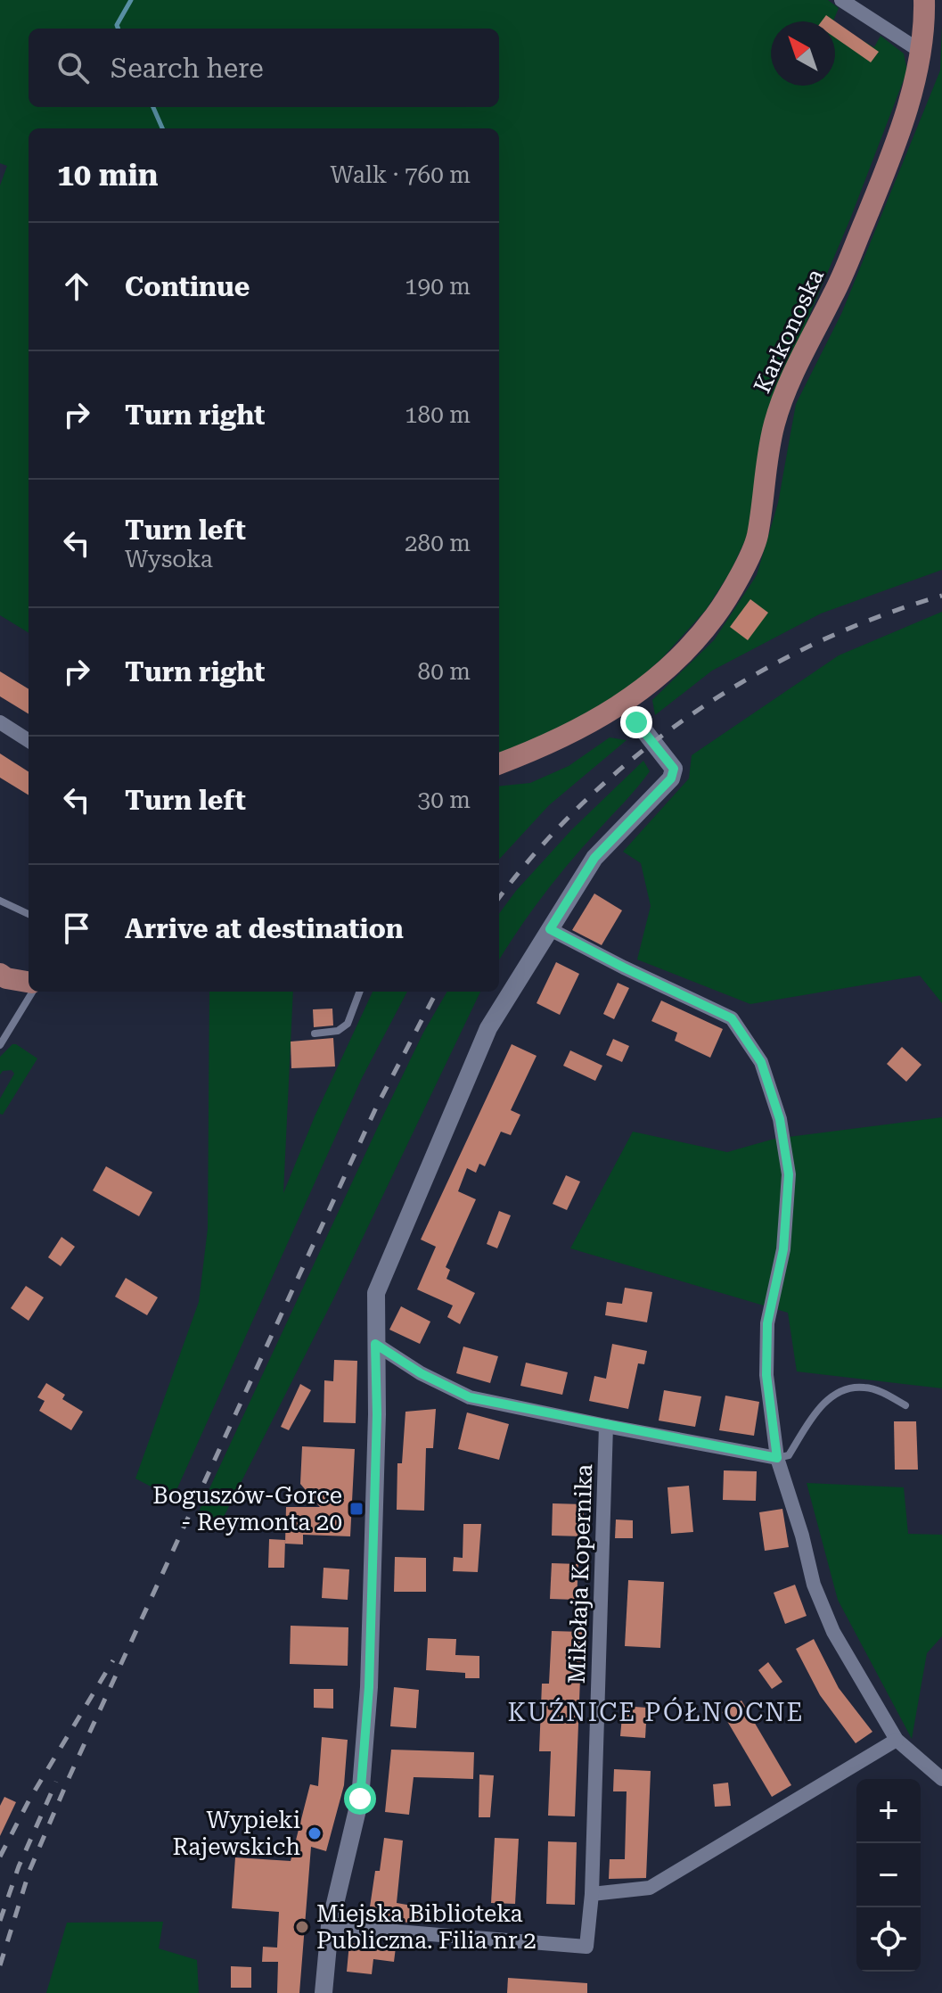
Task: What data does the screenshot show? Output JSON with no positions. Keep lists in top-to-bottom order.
{
  "streets": {
    "main road": ["Karkonoska"],
    "street": ["Mikołaja Kopernika"]
  },
  "districts": ["KUŹNICE PÓŁNOCNE"],
  "places": {
    "transit": ["Boguszów-Gorce - Reymonta 20"],
    "other": ["Wypieki Rajewskich", "Miejska Biblioteka Publiczna. Filia nr 2"]
  },
  "north": "top left",
  "page": {
    "search": "Search here",
    "heading": ["10 min", "Walk · 760 m"],
    "list": [
      ["Continue", "190 m"],
      ["Turn right", "180 m"],
      ["Turn left", "Wysoka", "280 m"],
      ["Turn right", "80 m"],
      ["Turn left", "30 m"],
      "Arrive at destination"
    ],
    "map_buttons": ["+", "−"]
  }
}
